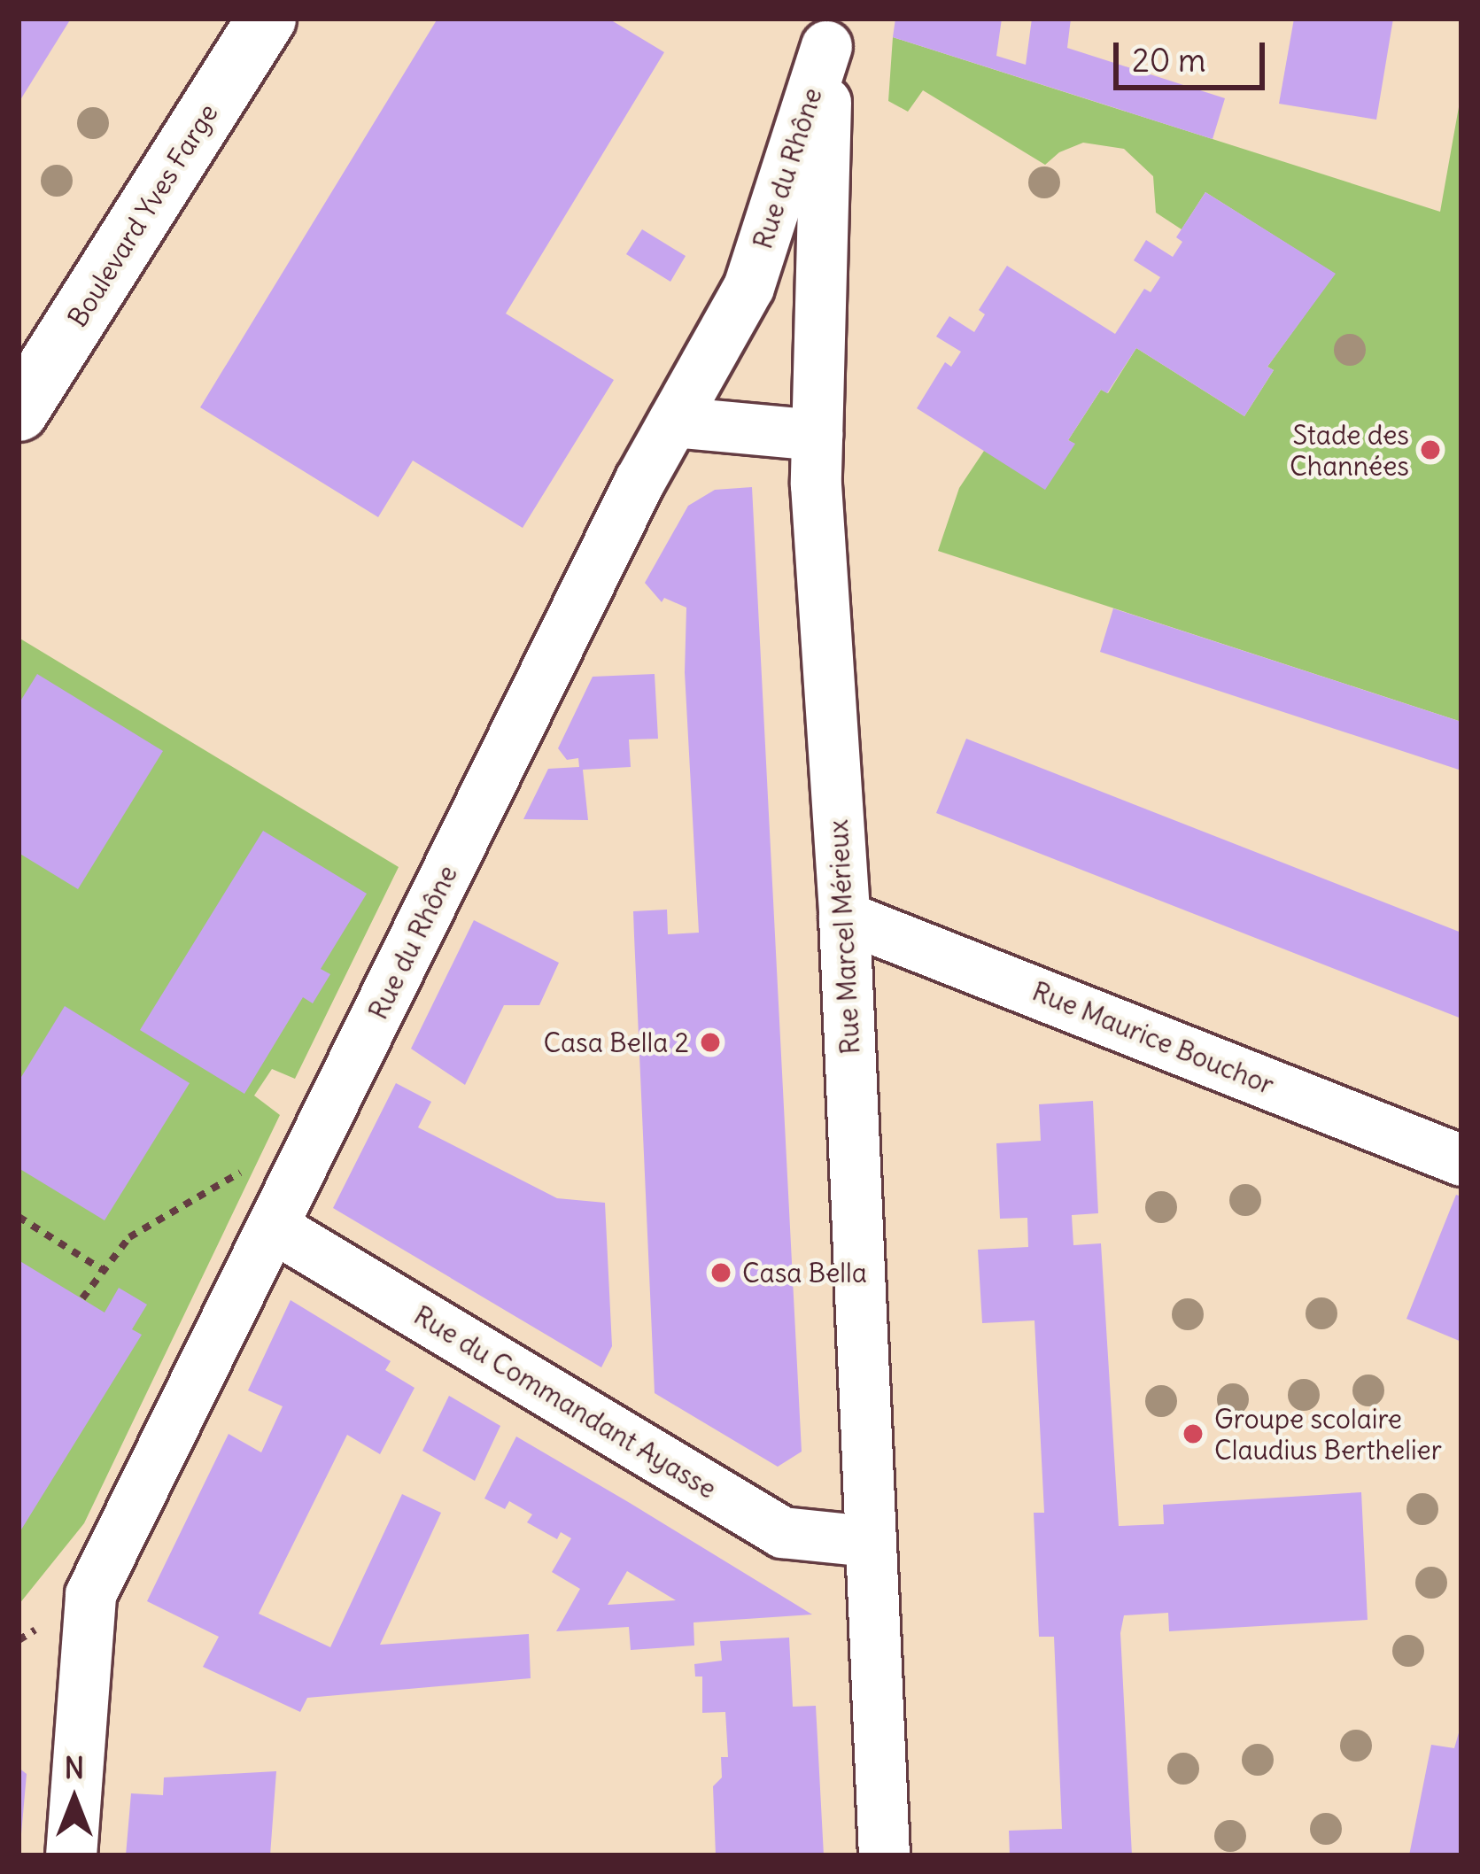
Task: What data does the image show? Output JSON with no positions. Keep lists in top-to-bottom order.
{
  "streets": {
    "street": [
      "Rue du Rhône",
      "Boulevard Yves Farge",
      "Rue Marcel Mérieux",
      "Rue Maurice Bouchor",
      "Rue du Commandant Ayasse"
    ]
  },
  "crossings": [
    ["Rue du Rhône", "Rue Marcel Mérieux"],
    ["Rue du Rhône", "Rue du Commandant Ayasse"],
    ["Rue Marcel Mérieux", "Rue Maurice Bouchor"],
    ["Rue Marcel Mérieux", "Rue du Commandant Ayasse"]
  ],
  "places": [
    "Stade des Channées",
    "Casa Bella 2",
    "Casa Bella",
    "Groupe scolaire Claudius Berthelier"
  ],
  "scale_bar": "20 m",
  "north": "top"
}
